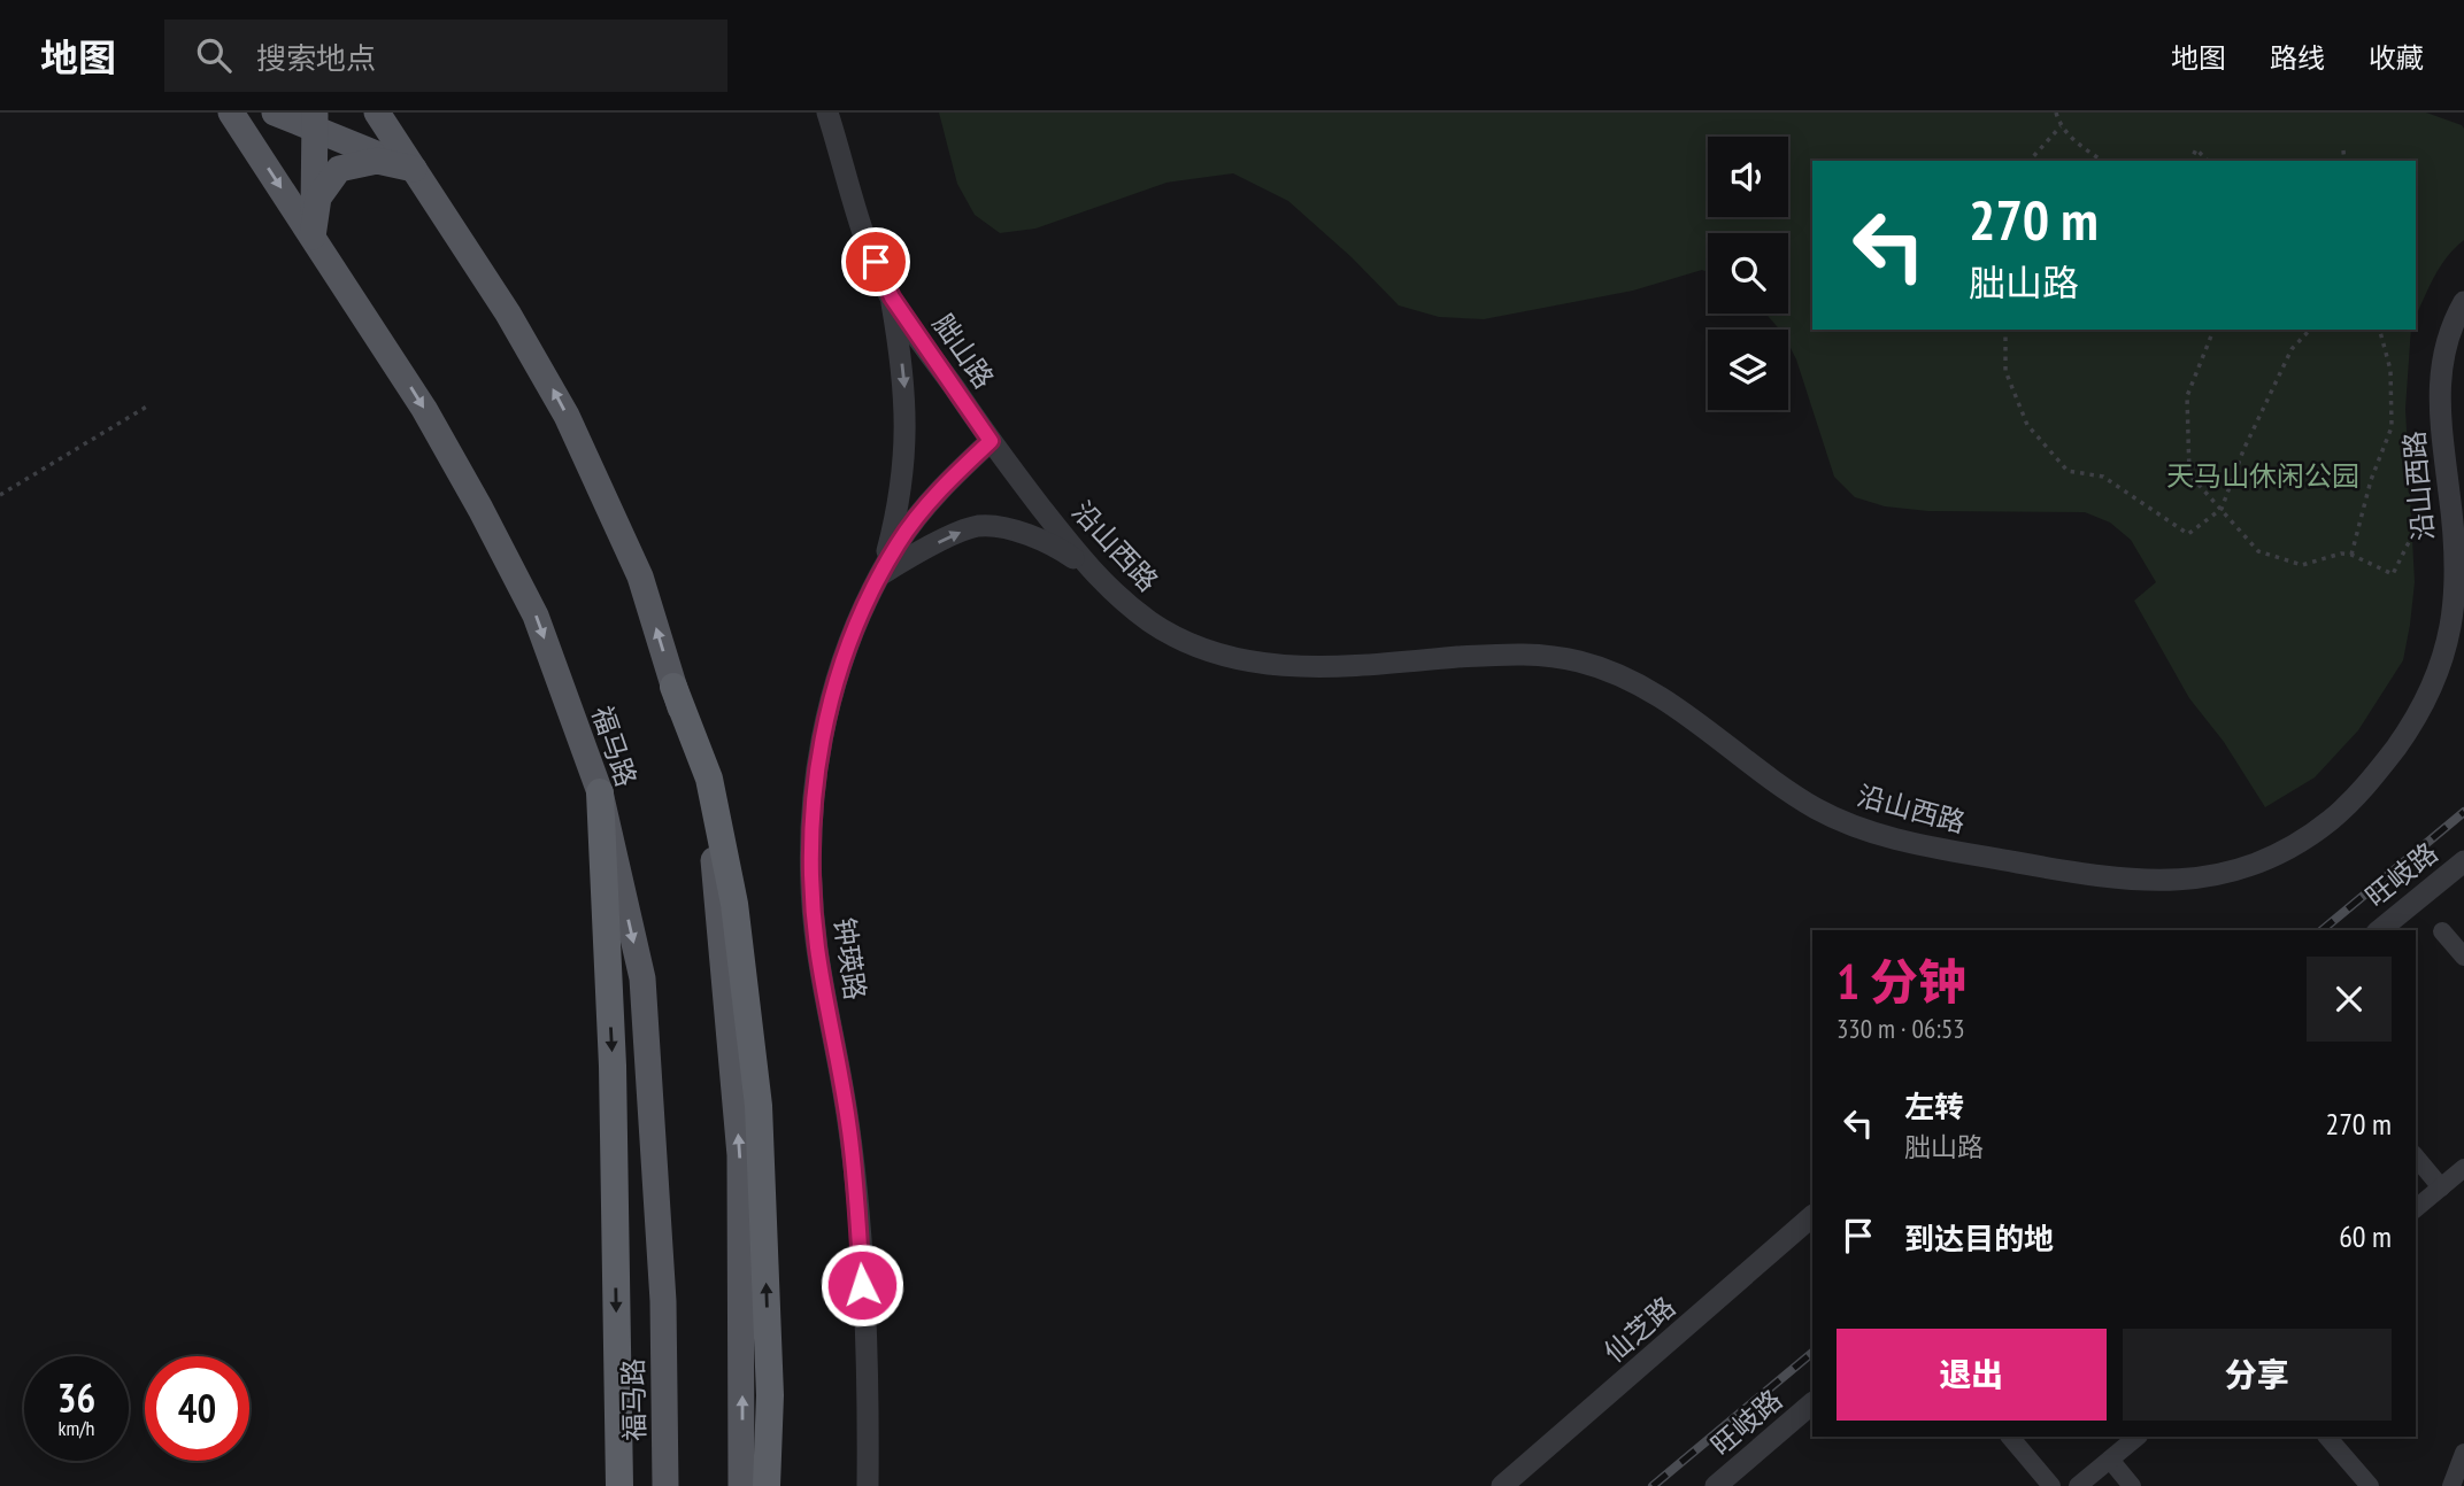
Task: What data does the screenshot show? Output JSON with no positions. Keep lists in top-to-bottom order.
{
  "streets": {
    "main road": ["福马路"],
    "street": [
      "胐山路",
      "沿山西路",
      "旺岐路",
      "钟瑛路",
      "仙芝路"
    ]
  },
  "crossings": [
    ["胐山路", "沿山西路"],
    ["胐山路", "钟瑛路"],
    ["沿山西路", "钟瑛路"]
  ],
  "parks": ["天马山休闲公园"],
  "page": {
    "header": "地图",
    "search": "搜索地点",
    "nav": ["地图", "路线", "收藏"],
    "turn": ["270 m", "胐山路"],
    "heading": ["1 分钟", "330 m · 06:53"],
    "list": [
      {
        "name": "左转",
        "note": "胐山路",
        "value": "270 m"
      },
      {
        "name": "到达目的地",
        "value": "60 m"
      }
    ],
    "buttons": ["退出", "分享"],
    "speed": "36 km/h",
    "limit": "40"
  }
}
